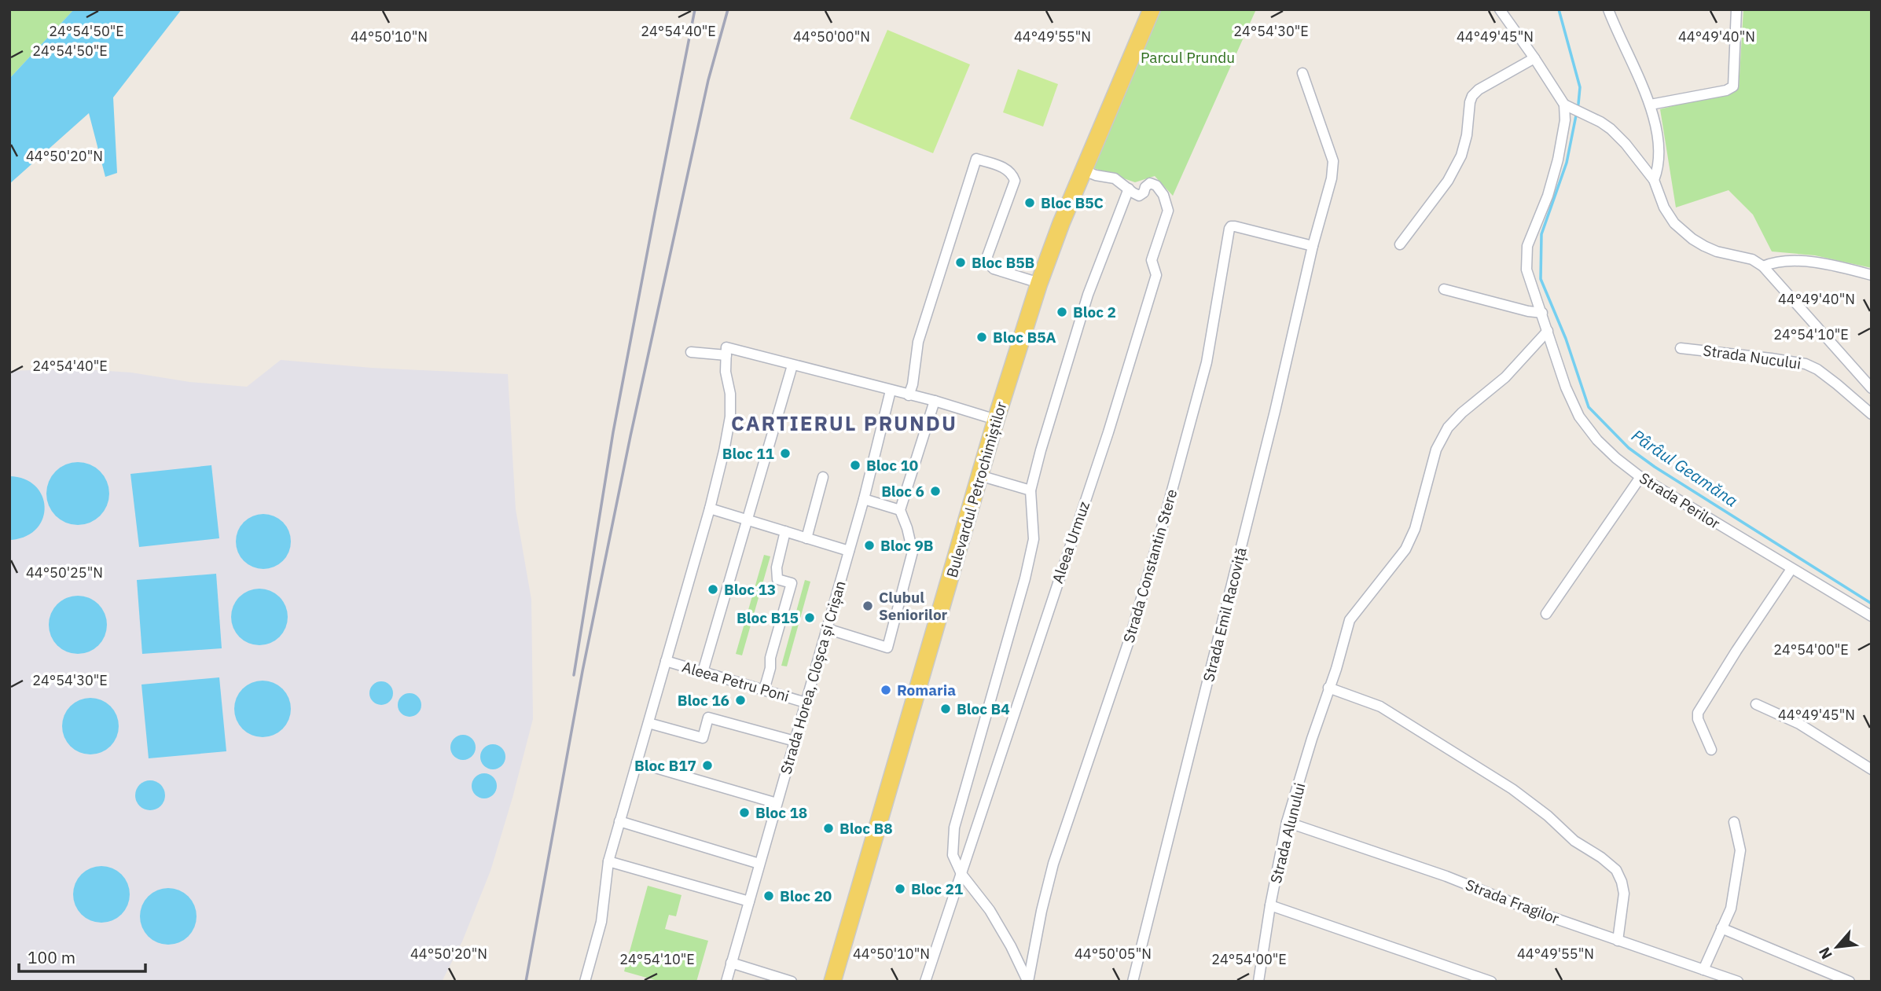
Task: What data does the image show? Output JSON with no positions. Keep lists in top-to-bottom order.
{
  "streets": {
    "main road": ["Bulevardul Petrochimiștilor"],
    "street": [
      "Strada Nucului",
      "Strada Perilor",
      "Aleea Urmuz",
      "Strada Constantin Stere",
      "Strada Emil Racoviță",
      "Strada Horea, Cloșca și Crișan",
      "Aleea Petru Poni",
      "Strada Alunului",
      "Strada Fragilor"
    ]
  },
  "crossings": [
    ["Strada Perilor", "Strada Alunului"],
    ["Strada Constantin Stere", "Strada Emil Racoviță"],
    ["Strada Horea, Cloșca și Crișan", "Aleea Petru Poni"],
    ["Strada Alunului", "Strada Fragilor"]
  ],
  "districts": ["CARTIERUL PRUNDU"],
  "water": ["Pârâul Geamăna"],
  "parks": ["Parcul Prundu"],
  "places": [
    "Bloc B5C",
    "Bloc B5B",
    "Bloc 2",
    "Bloc B5A",
    "Bloc 11",
    "Bloc 10",
    "Bloc 6",
    "Bloc 9B",
    "Bloc 13",
    "Clubul Seniorilor",
    "Bloc B15",
    "Romaria",
    "Bloc 16",
    "Bloc B4",
    "Bloc B17",
    "Bloc 18",
    "Bloc B8",
    "Bloc 21",
    "Bloc 20"
  ],
  "scale_bar": "100 m",
  "north": "bottom left",
  "coordinates": [
    "24°54'50\"E",
    "24°54'40\"E",
    "24°54'30\"E",
    "44°50'10\"N",
    "44°50'00\"N",
    "44°49'55\"N",
    "44°49'45\"N",
    "44°49'40\"N",
    "44°50'20\"N",
    "24°54'10\"E",
    "44°50'25\"N",
    "24°54'00\"E",
    "44°50'05\"N"
  ]
}
